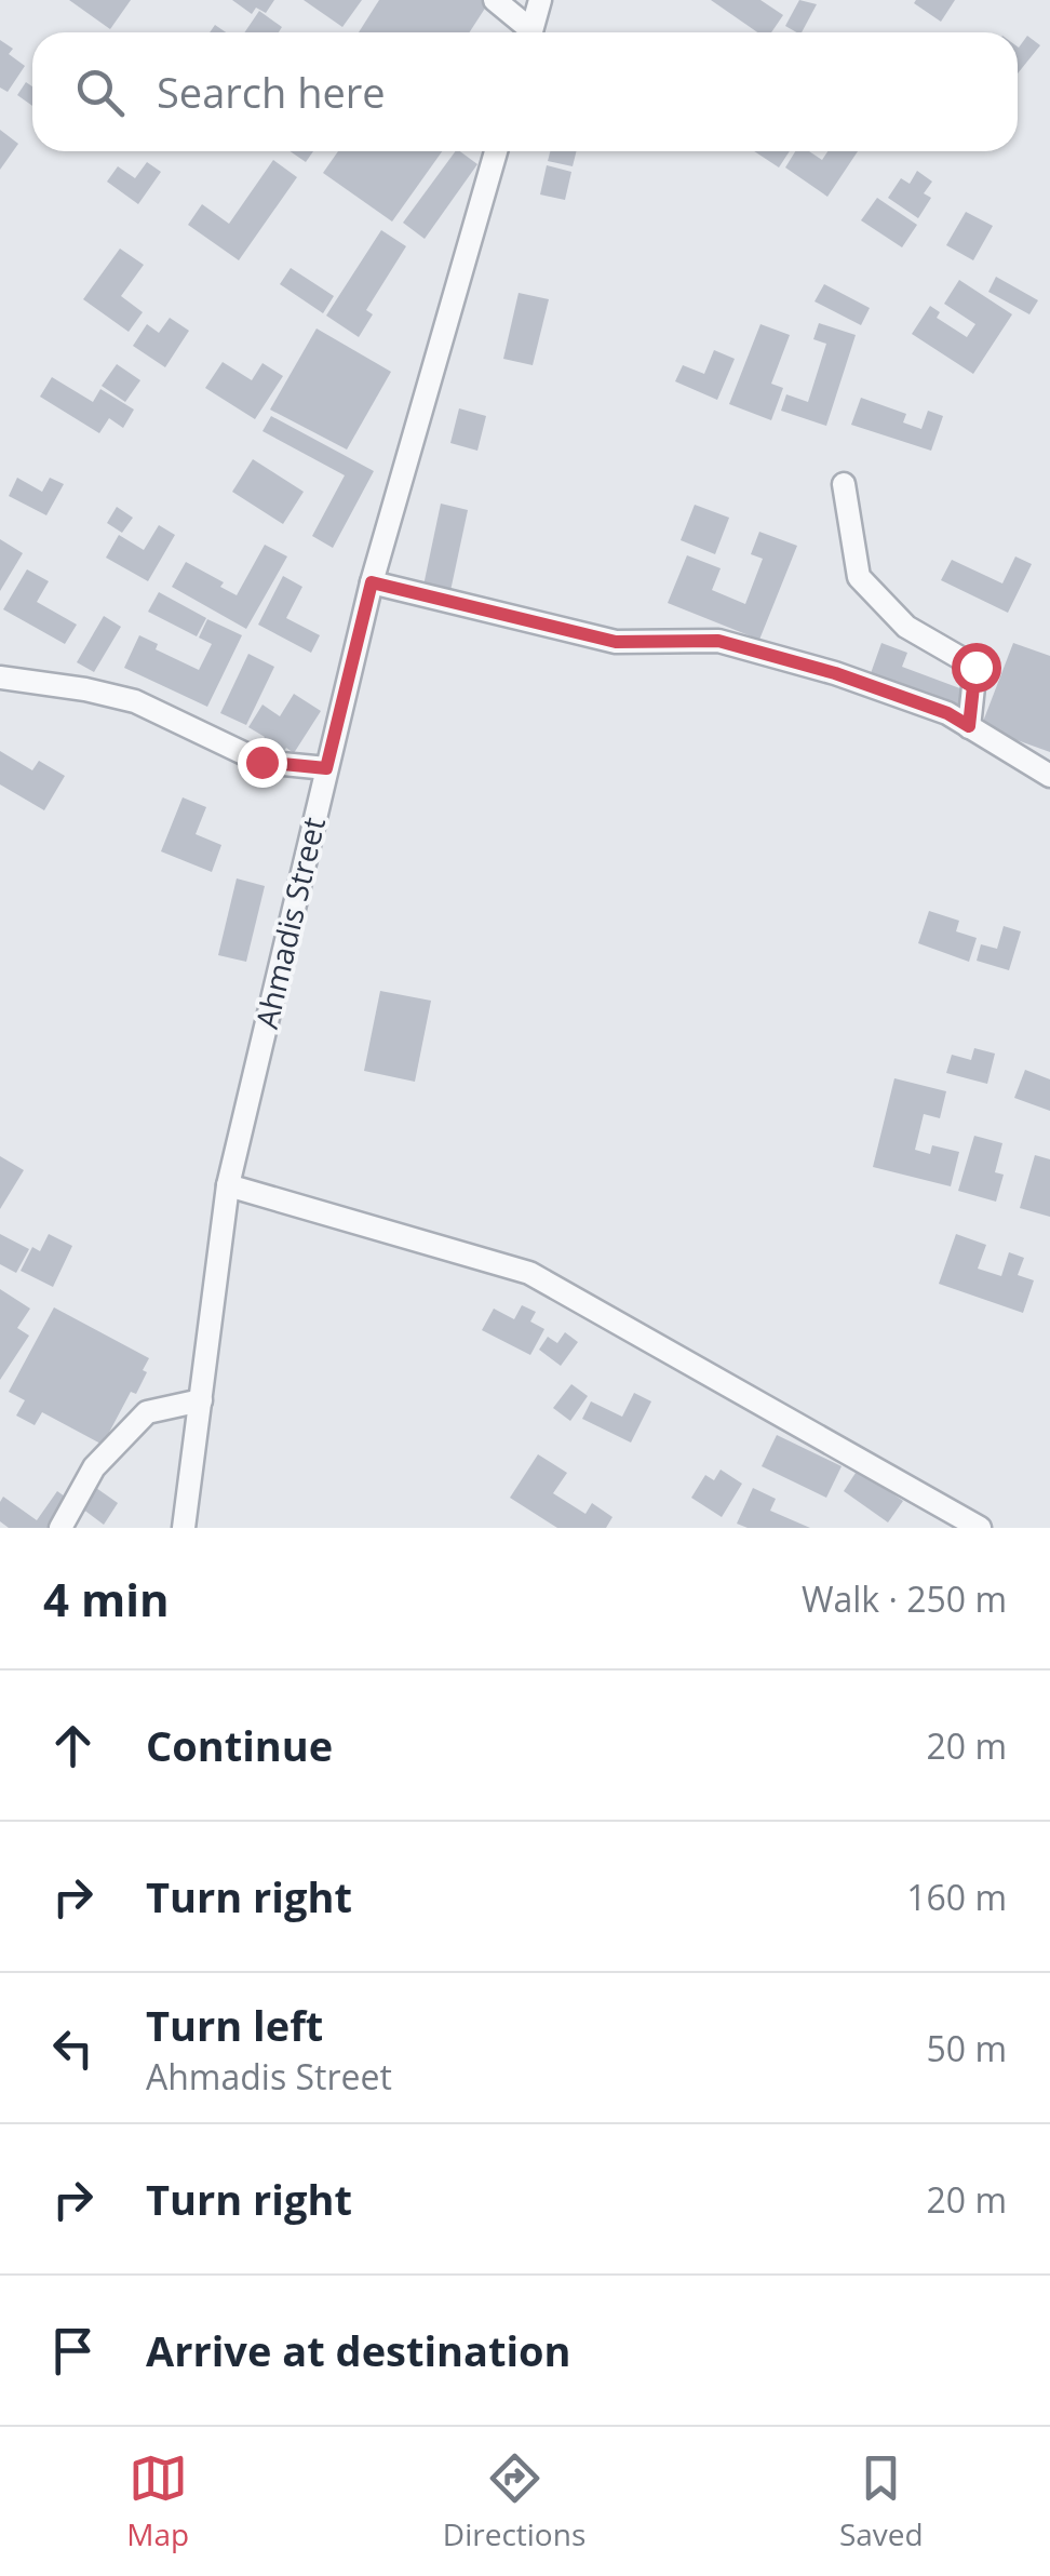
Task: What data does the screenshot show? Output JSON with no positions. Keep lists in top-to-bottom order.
{
  "streets": {
    "street": ["Ahmadis Street"]
  },
  "page": {
    "search": "Search here",
    "heading": ["4 min", "Walk · 250 m"],
    "list": [
      ["Continue", "20 m"],
      ["Turn right", "160 m"],
      ["Turn left", "Ahmadis Street", "50 m"],
      ["Turn right", "20 m"],
      "Arrive at destination"
    ],
    "nav": ["Map", "Directions", "Saved"]
  }
}
